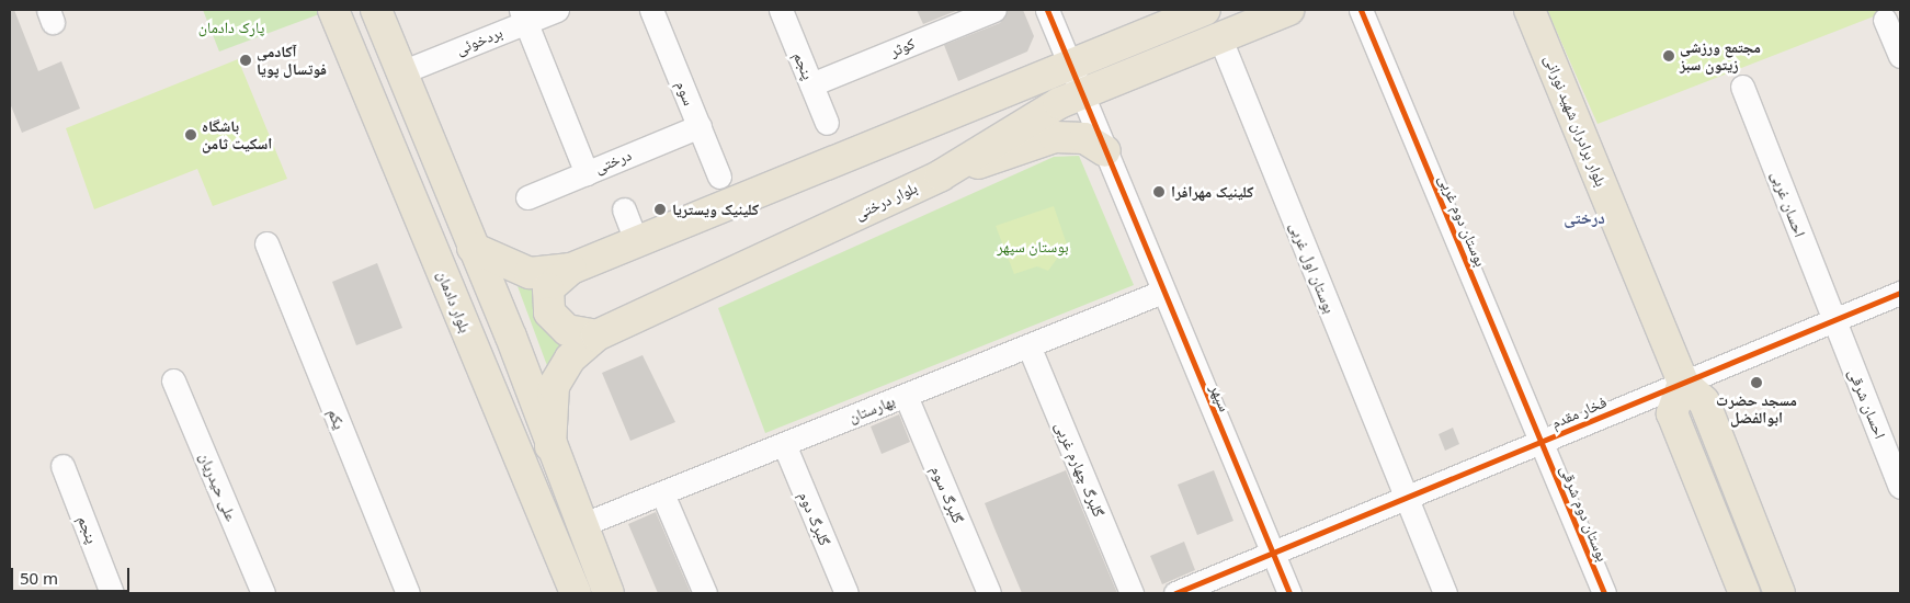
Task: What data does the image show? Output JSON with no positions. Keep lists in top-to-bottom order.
{
  "streets": {
    "main road": ["بلوار برادران شهید نورانی", "بلوار درختی", "بلوار دادمان"],
    "street": [
      "بردخوئی",
      "کوثر",
      "پنجم",
      "سوم",
      "درختی",
      "احسان غربی",
      "بوستان دوم غربی",
      "بوستان اول غربی",
      "سپهر",
      "احسان شرقی",
      "بهارستان",
      "فخار مقدم",
      "یکم",
      "گلبرگ چهارم غربی",
      "علی حیدریان",
      "گلبرگ سوم",
      "بوستان دوم شرقی",
      "گلبرگ دوم"
    ]
  },
  "crossings": [
    ["کوثر", "پنجم"],
    ["سوم", "درختی"],
    ["بلوار برادران شهید نورانی", "فخار مقدم"],
    ["بلوار درختی", "بوستان اول غربی"],
    ["بلوار درختی", "سپهر"],
    ["احسان غربی", "احسان شرقی"],
    ["احسان غربی", "فخار مقدم"],
    ["بوستان دوم غربی", "فخار مقدم"],
    ["بوستان دوم غربی", "بوستان دوم شرقی"],
    ["بوستان اول غربی", "فخار مقدم"],
    ["سپهر", "بهارستان"],
    ["سپهر", "فخار مقدم"],
    ["احسان شرقی", "فخار مقدم"],
    ["بهارستان", "گلبرگ چهارم غربی"],
    ["بهارستان", "گلبرگ سوم"],
    ["بهارستان", "گلبرگ دوم"],
    ["فخار مقدم", "بوستان دوم شرقی"]
  ],
  "districts": ["درختی"],
  "parks": ["پارک دادمان", "بوستان سپهر"],
  "places": [
    "مجتمع ورزشی زیتون سبز",
    "آکادمی فوتسال پویا",
    "باشگاه اسکیت ثامن",
    "کلینیک مهرافرا",
    "کلینیک ویستریا",
    "مسجد حضرت ابوالفضل"
  ],
  "scale_bar": "50 m"
}
